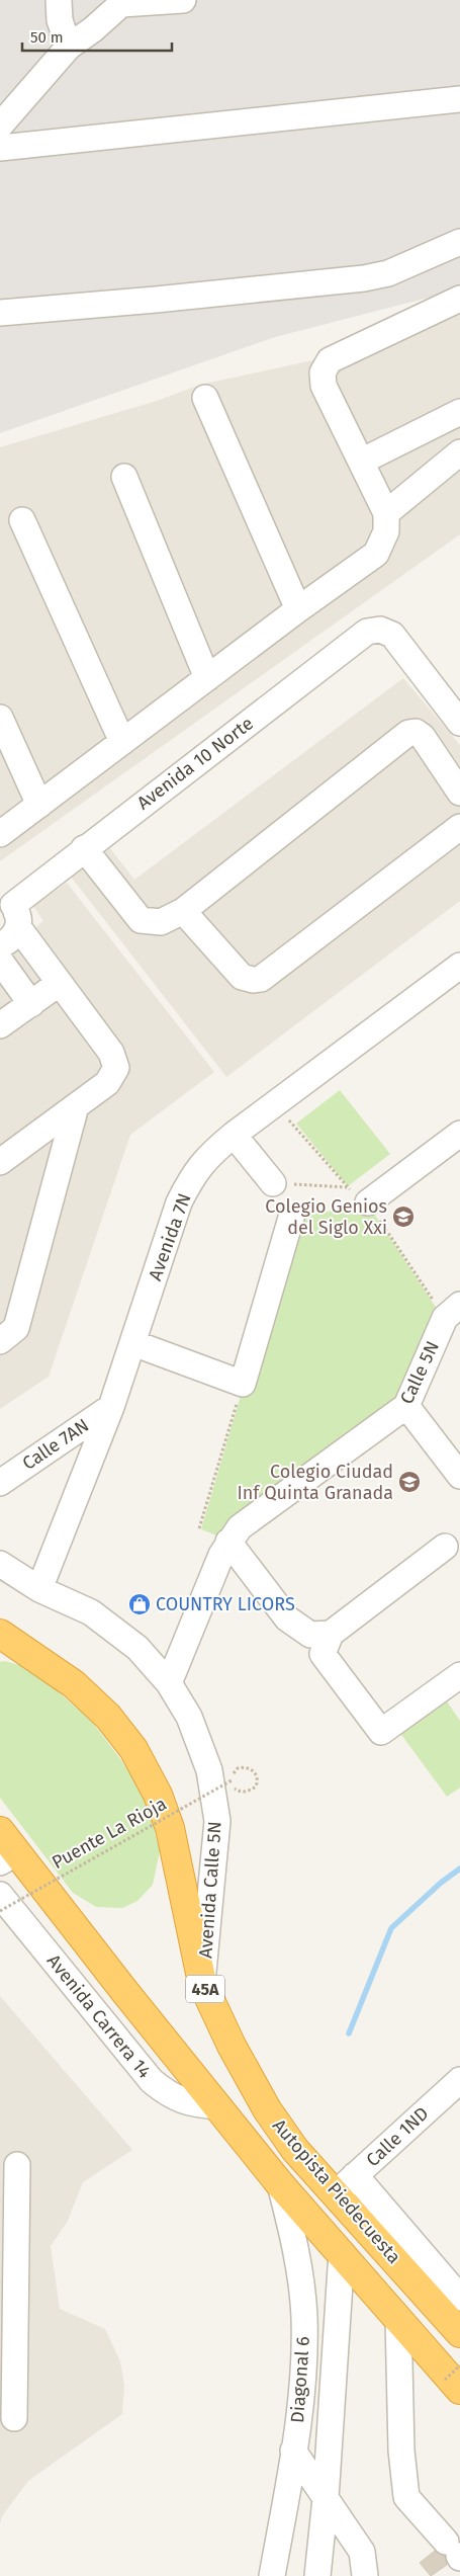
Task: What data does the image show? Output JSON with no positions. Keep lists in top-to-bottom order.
{
  "streets": {
    "highway": ["45A", "Autopista Piedecuesta"],
    "street": [
      "Avenida 10 Norte",
      "Avenida 7N",
      "Calle 5N",
      "Calle 7AN",
      "Avenida Calle 5N",
      "Avenida Carrera 14",
      "Calle 1ND",
      "Diagonal 6"
    ],
    "path": ["Puente La Rioja"]
  },
  "crossings": [
    ["Avenida 7N", "Calle 7AN"],
    ["Avenida 7N", "Avenida Calle 5N"],
    ["Calle 5N", "Avenida Calle 5N"],
    ["Avenida Calle 5N", "Autopista Piedecuesta"],
    ["Avenida Carrera 14", "Autopista Piedecuesta"],
    ["Calle 1ND", "Autopista Piedecuesta"],
    ["Autopista Piedecuesta", "Diagonal 6"]
  ],
  "places": {
    "school or university": ["Colegio Genios del Siglo Xxi", "Colegio Ciudad Inf Quinta Granada"],
    "shop": ["COUNTRY LICORS"]
  },
  "scale_bar": "50 m"
}
